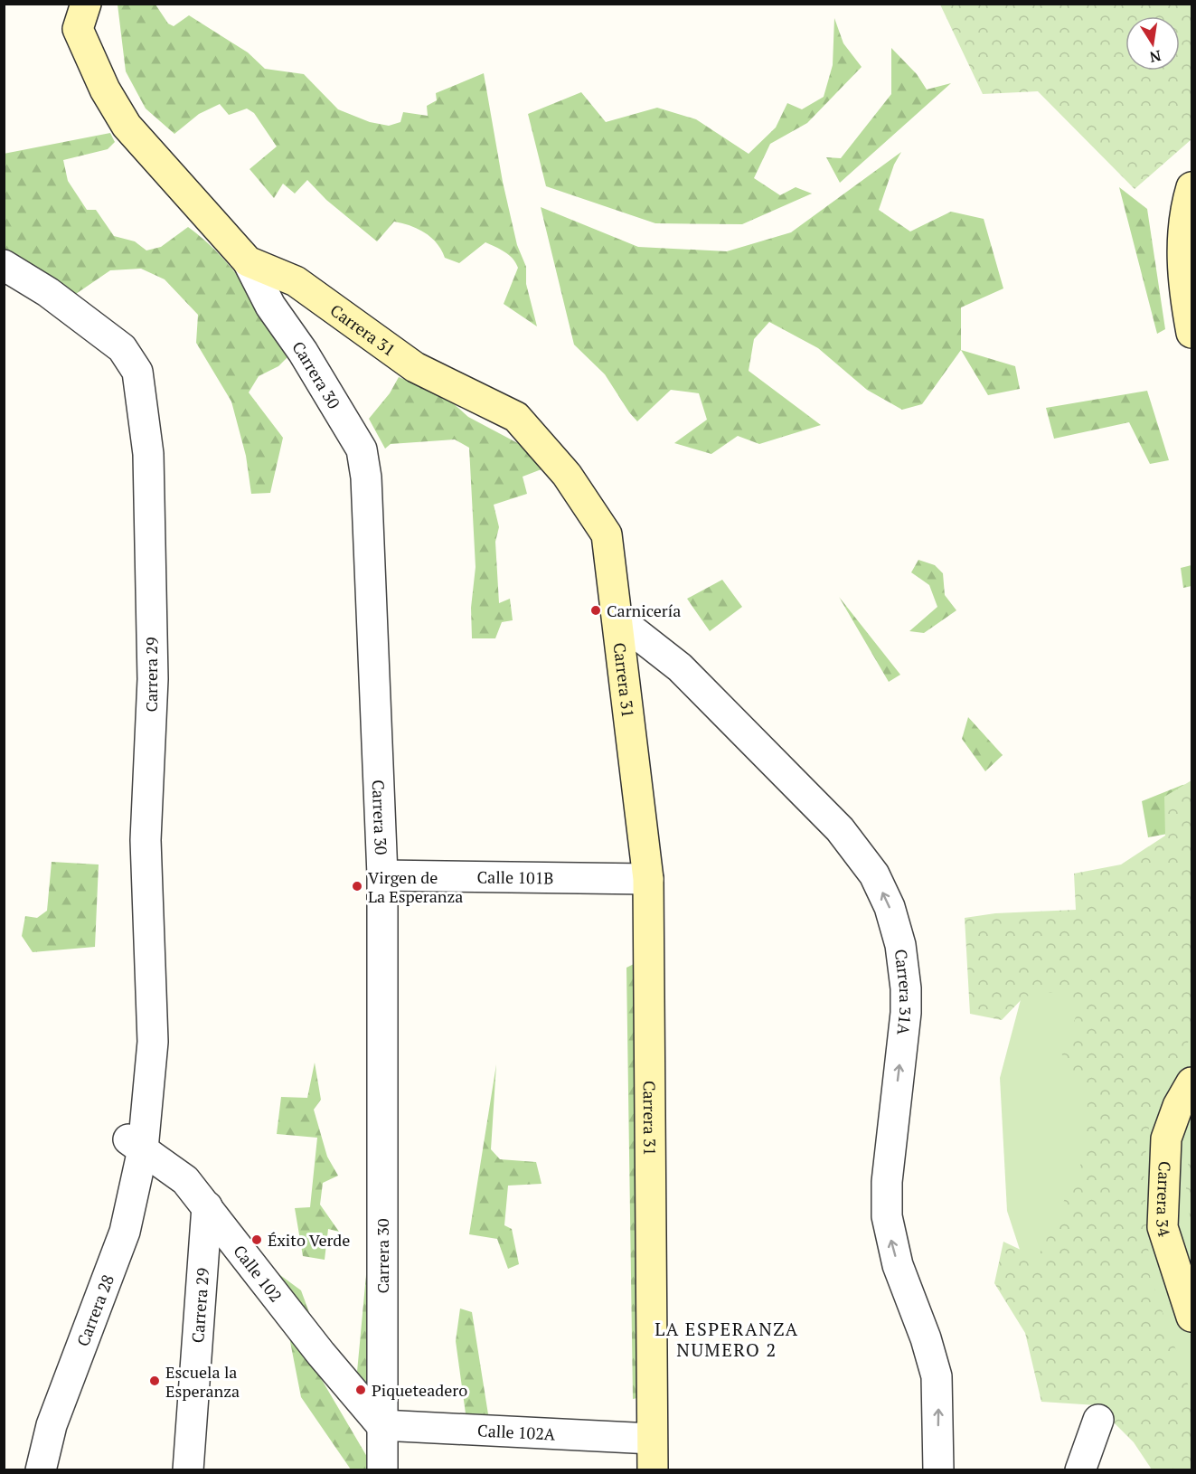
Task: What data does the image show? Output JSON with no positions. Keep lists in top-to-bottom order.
{
  "streets": {
    "street": [
      "Carrera 31",
      "Carrera 30",
      "Carrera 29",
      "Calle 101B",
      "Carrera 31A",
      "Carrera 34",
      "Calle 102",
      "Carrera 28",
      "Calle 102A"
    ]
  },
  "crossings": [
    ["Carrera 31", "Carrera 30"],
    ["Carrera 31", "Calle 101B"],
    ["Carrera 31", "Carrera 31A"],
    ["Carrera 31", "Calle 102A"],
    ["Carrera 30", "Calle 101B"],
    ["Carrera 30", "Calle 102"],
    ["Carrera 30", "Calle 102A"],
    ["Carrera 29", "Calle 102"],
    ["Carrera 29", "Carrera 28"],
    ["Calle 102", "Carrera 28"],
    ["Calle 102", "Calle 102A"]
  ],
  "one_way": ["Carrera 31A"],
  "districts": ["LA ESPERANZA NUMERO 2"],
  "places": [
    "Carnicería",
    "Virgen de La Esperanza",
    "Éxito Verde",
    "Escuela la Esperanza",
    "Piqueteadero"
  ],
  "north": "bottom"
}
